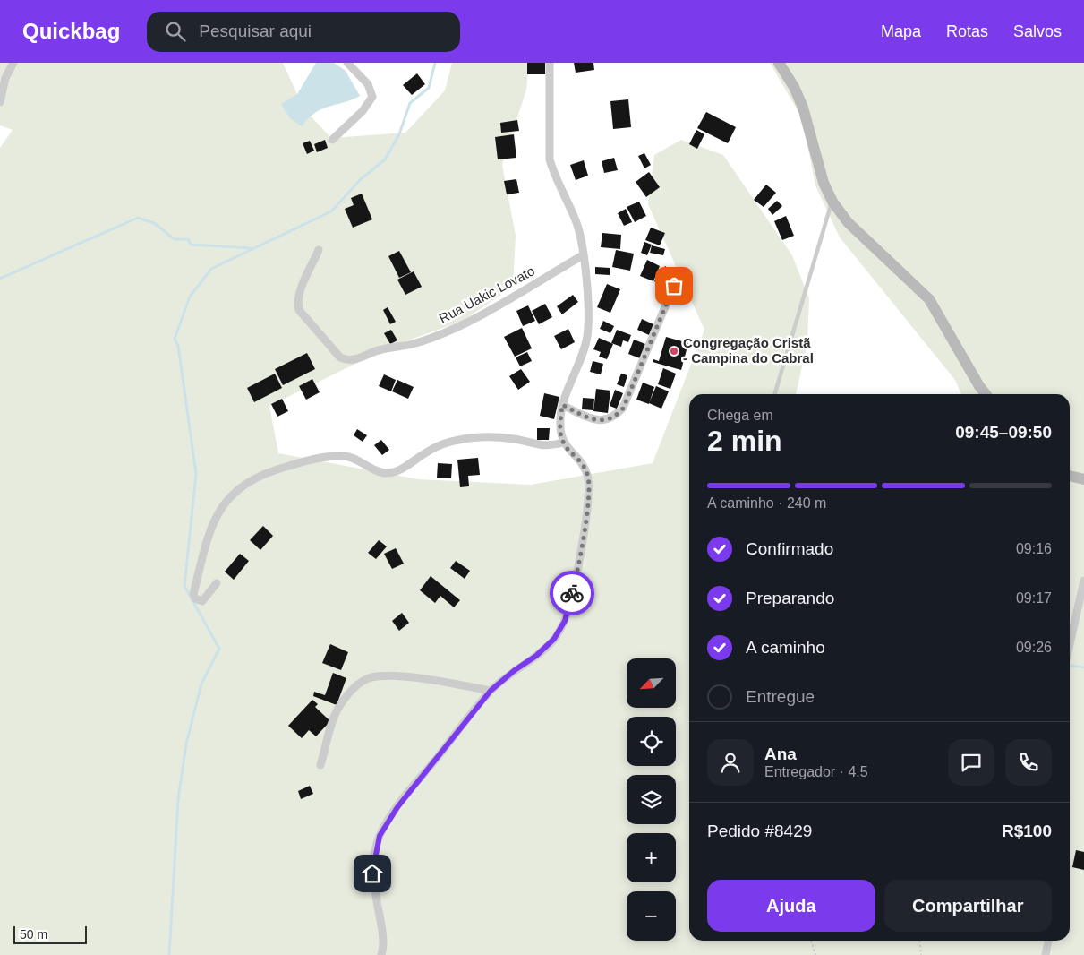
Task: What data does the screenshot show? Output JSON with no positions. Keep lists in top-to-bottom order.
{
  "streets": {
    "street": ["Rua Uakic Lovato"]
  },
  "places": ["Congregação Cristã - Campina do Cabral"],
  "scale_bar": "50 m",
  "north": "bottom left",
  "page": {
    "header": "Quickbag",
    "search": "Pesquisar aqui",
    "nav": ["Mapa", "Rotas", "Salvos"],
    "heading": ["2 min", "Chega em", "09:45–09:50"],
    "panel": [
      "Ana",
      "Entregador · 4.5",
      "Pedido #8429",
      "R$100"
    ],
    "bar": "A caminho · 240 m",
    "list": [
      ["Confirmado", "09:16"],
      ["Preparando", "09:17"],
      ["A caminho", "09:26"],
      "Entregue"
    ],
    "map_buttons": ["+", "−"],
    "buttons": ["Ajuda", "Compartilhar"],
    "scale": "50 m"
  }
}
